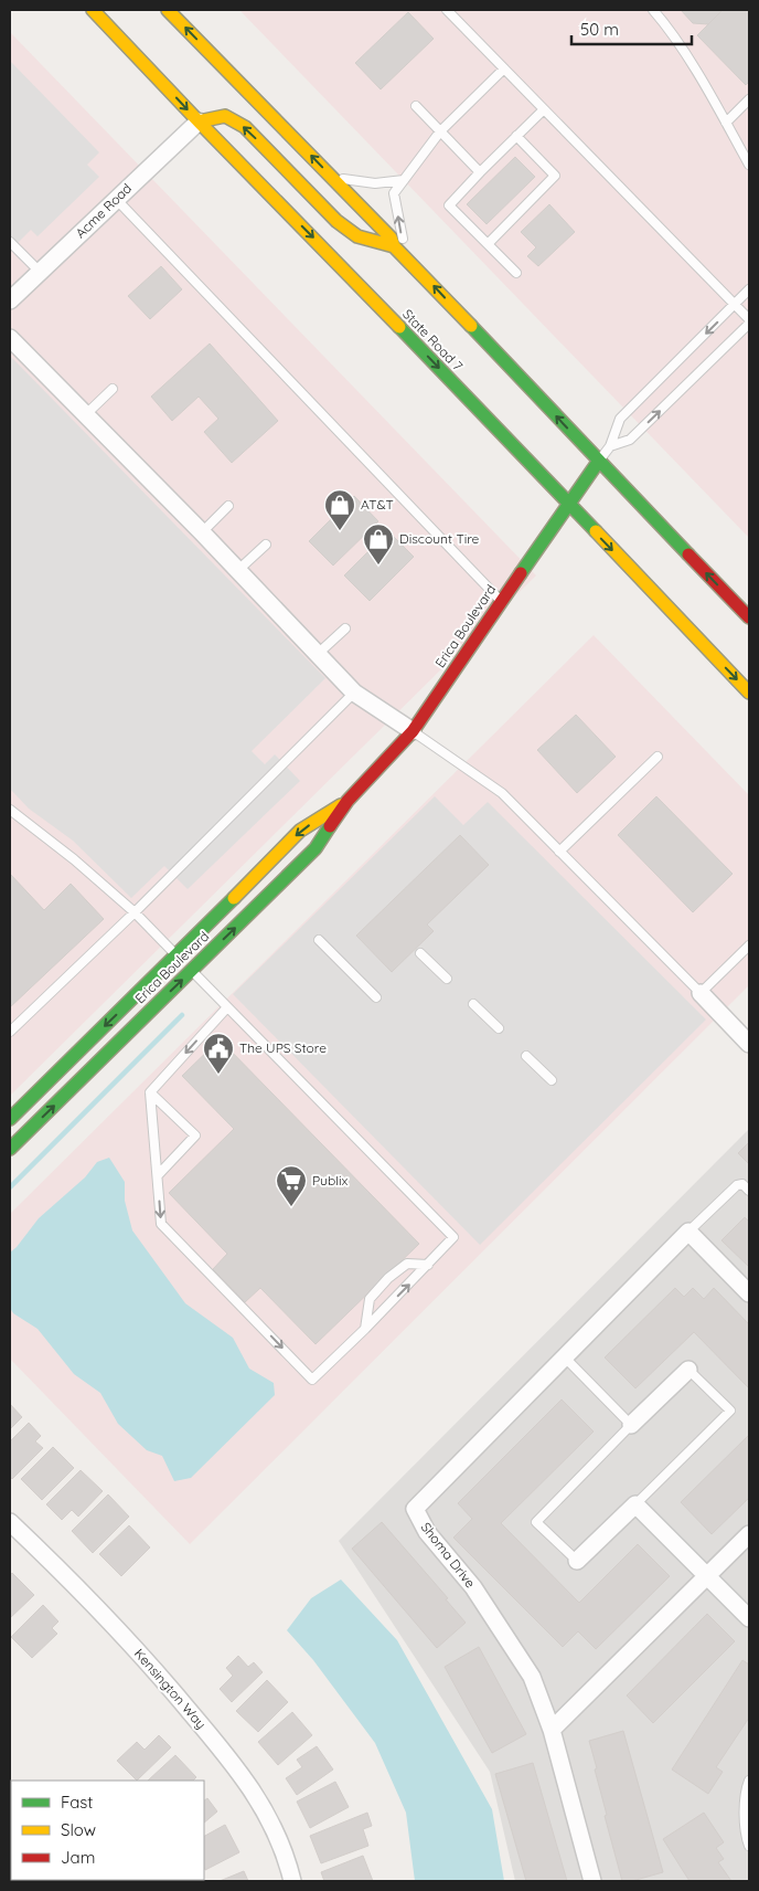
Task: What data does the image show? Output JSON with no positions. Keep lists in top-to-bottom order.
{
  "streets": {
    "main road": ["State Road 7", "Erica Boulevard"],
    "street": ["Acme Road", "Shoma Drive", "Kensington Way"]
  },
  "crossings": [
    ["Acme Road", "State Road 7"],
    ["State Road 7", "Erica Boulevard"]
  ],
  "places": {
    "shop": ["AT&T", "Discount Tire"],
    "public building": ["The UPS Store"],
    "supermarket": ["Publix"]
  },
  "legend": ["Fast", "Slow", "Jam"],
  "scale_bar": "50 m"
}
